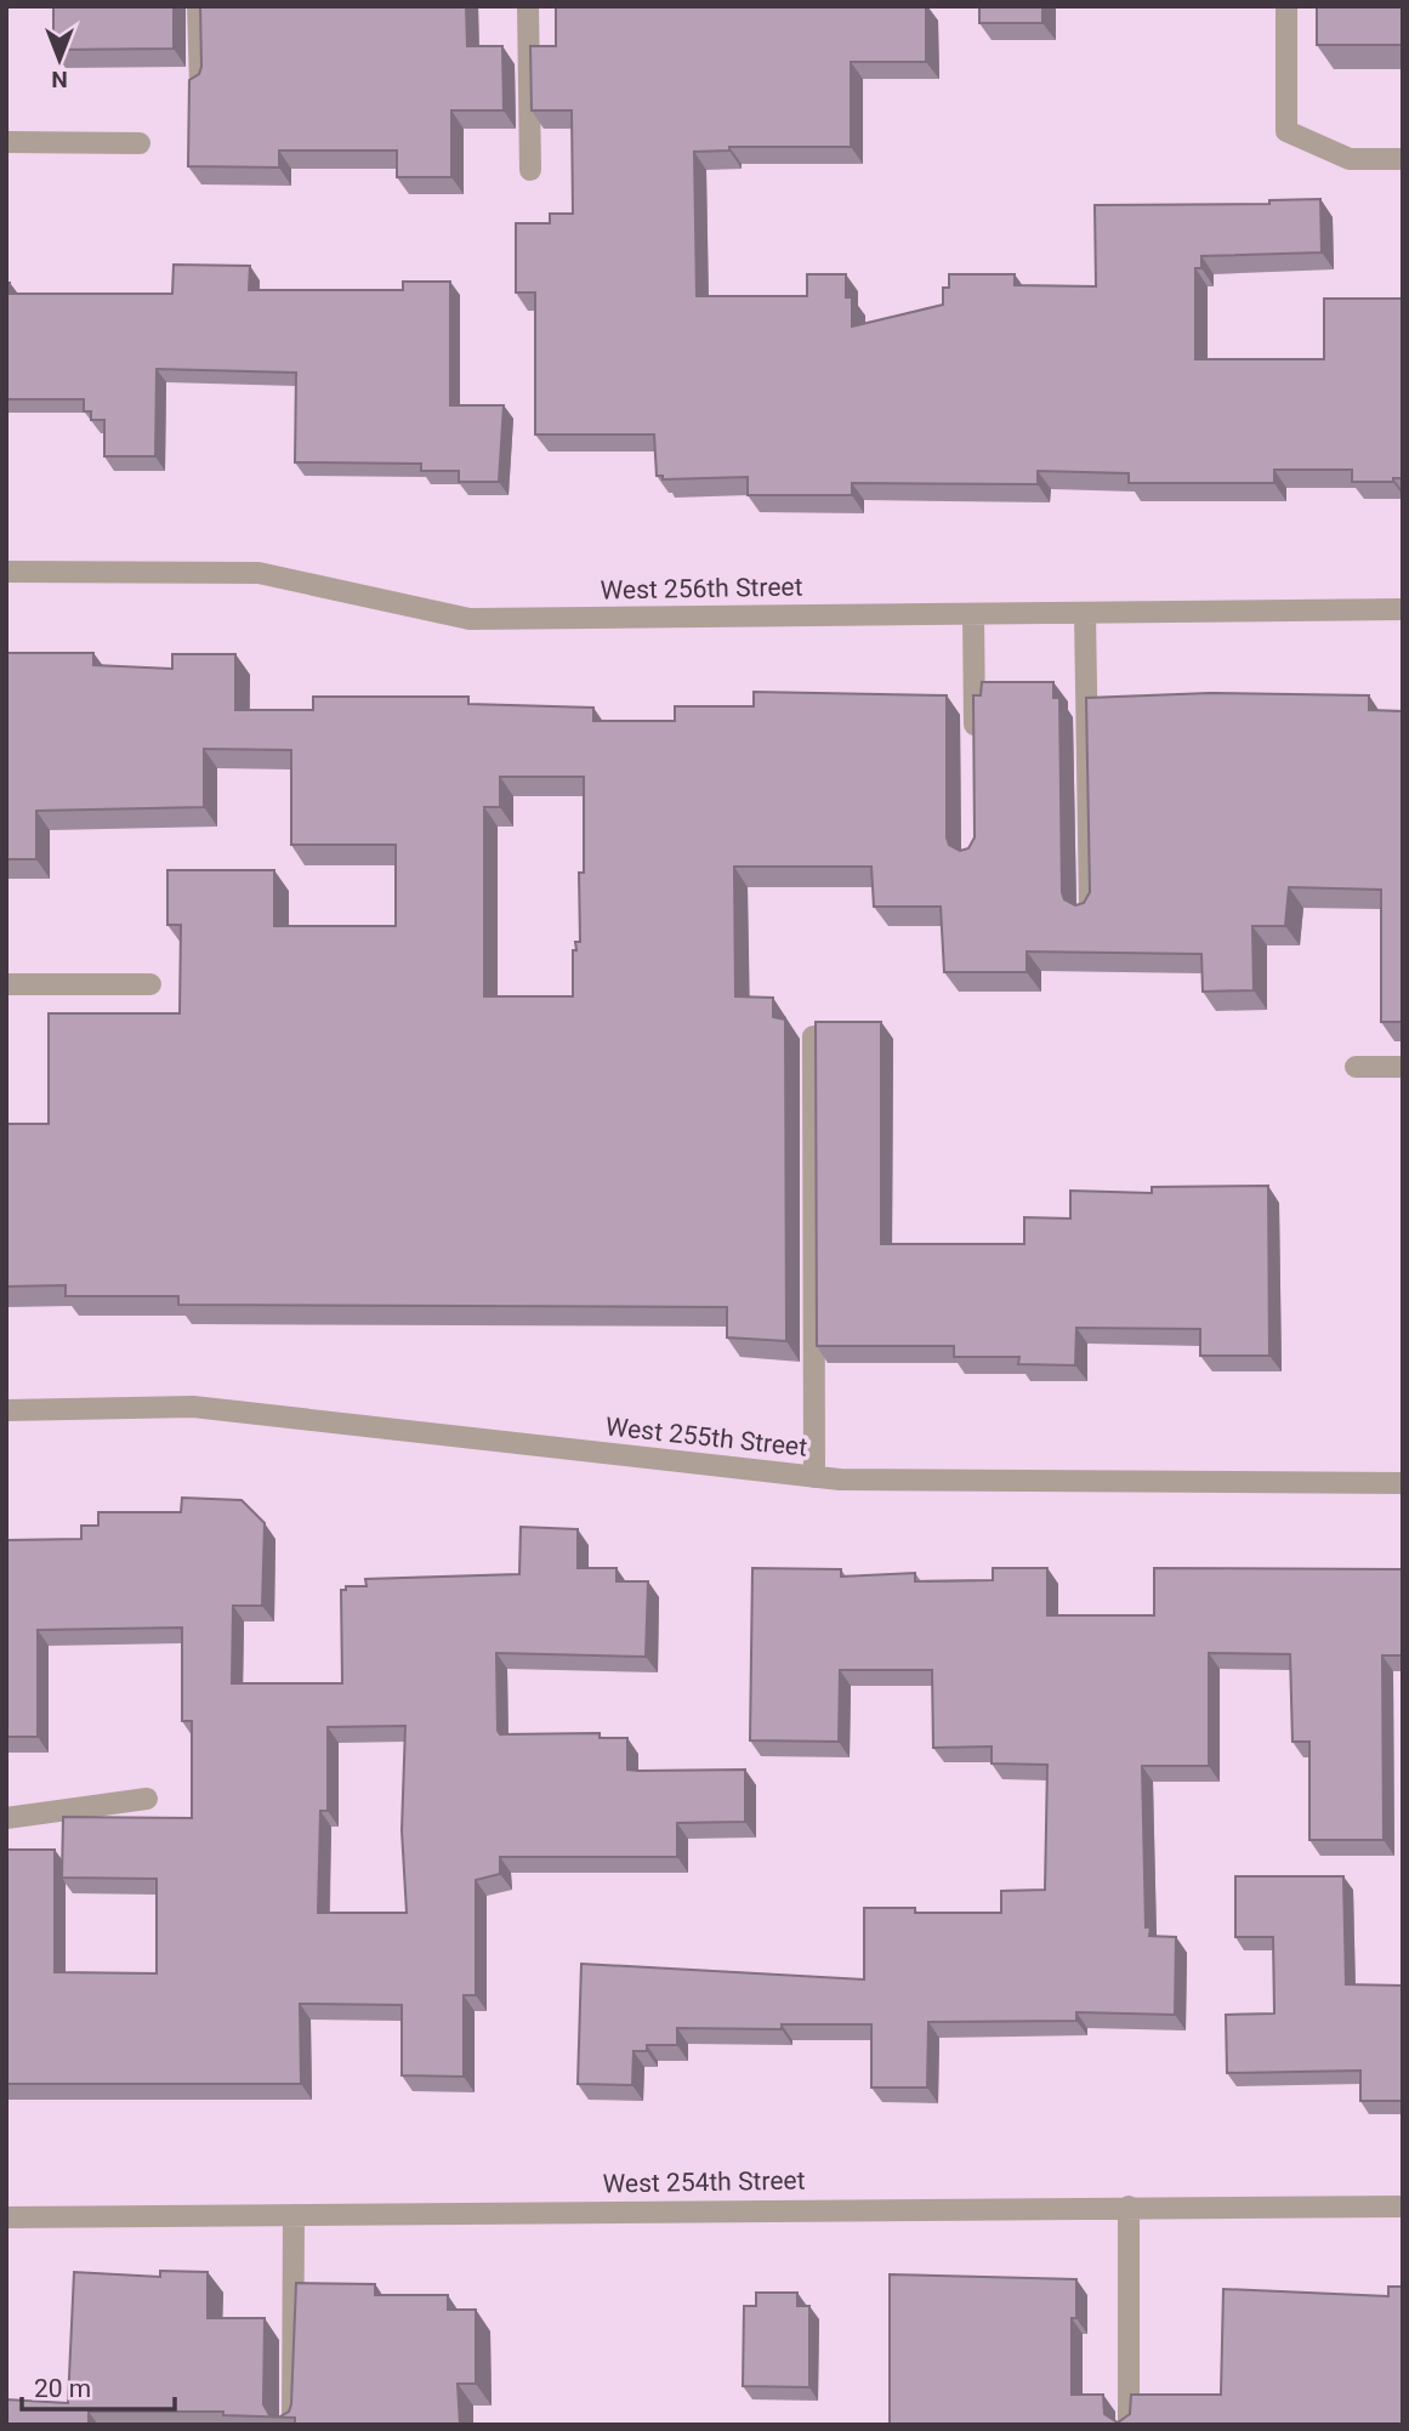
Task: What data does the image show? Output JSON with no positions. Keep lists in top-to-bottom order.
{
  "streets": {
    "street": ["West 256th Street", "West 255th Street", "West 254th Street"]
  },
  "scale_bar": "20 m",
  "north": "bottom"
}
